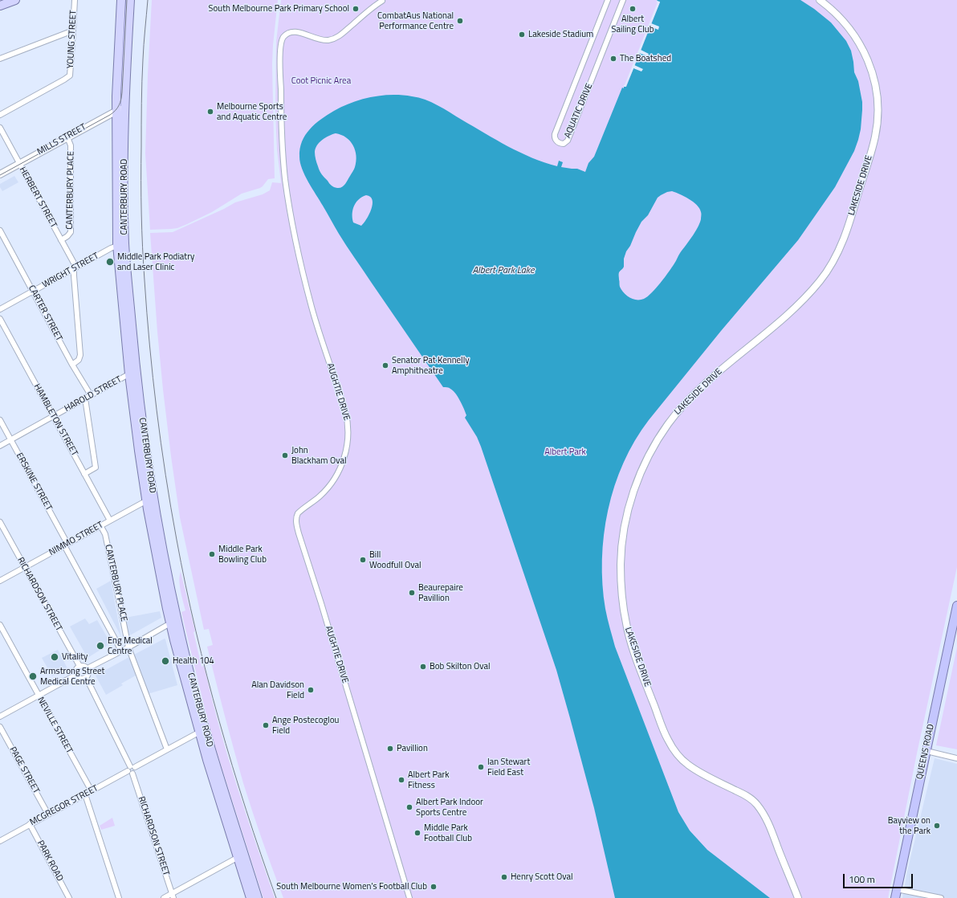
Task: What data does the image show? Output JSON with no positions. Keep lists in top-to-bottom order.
{
  "streets": {
    "highway": ["QUEENS ROAD"],
    "main road": ["CANTERBURY ROAD"],
    "street": [
      "YOUNG STREET",
      "AQUATIC DRIVE",
      "MILLS STREET",
      "LAKESIDE DRIVE",
      "CANTERBURY PLACE",
      "HERBERT STREET",
      "WRIGHT STREET",
      "CARTER STREET",
      "AUGHTIE DRIVE",
      "HAROLD STREET",
      "HAMBLETON STREET",
      "ERSKINE STREET",
      "NIMMO STREET",
      "RICHARDSON STREET",
      "NEVILLE STREET",
      "PAGE STREET",
      "MCGREGOR STREET",
      "PARK ROAD"
    ]
  },
  "crossings": [
    ["MILLS STREET", "CANTERBURY PLACE"],
    ["MILLS STREET", "CANTERBURY ROAD"],
    ["MILLS STREET", "HERBERT STREET"],
    ["CANTERBURY PLACE", "HERBERT STREET"],
    ["CANTERBURY PLACE", "NIMMO STREET"],
    ["CANTERBURY ROAD", "WRIGHT STREET"],
    ["CANTERBURY ROAD", "HAROLD STREET"],
    ["CANTERBURY ROAD", "NIMMO STREET"],
    ["HERBERT STREET", "WRIGHT STREET"],
    ["WRIGHT STREET", "CARTER STREET"],
    ["CARTER STREET", "HAROLD STREET"],
    ["HAROLD STREET", "HAMBLETON STREET"],
    ["HAROLD STREET", "ERSKINE STREET"],
    ["HAMBLETON STREET", "NIMMO STREET"],
    ["ERSKINE STREET", "NIMMO STREET"],
    ["NIMMO STREET", "RICHARDSON STREET"],
    ["RICHARDSON STREET", "MCGREGOR STREET"],
    ["NEVILLE STREET", "MCGREGOR STREET"],
    ["PAGE STREET", "MCGREGOR STREET"],
    ["MCGREGOR STREET", "PARK ROAD"]
  ],
  "water": ["Albert Park Lake"],
  "parks": ["Coot Picnic Area", "Albert Park"],
  "places": [
    "South Melbourne Park Primary School",
    "Albert Sailing Club",
    "CombatAus National Performance Centre",
    "Lakeside Stadium",
    "The Boatshed",
    "Melbourne Sports and Aquatic Centre",
    "Middle Park Podiatry and Laser Clinic",
    "Senator Pat Kennelly Amphitheatre",
    "John Blackham Oval",
    "Middle Park Bowling Club",
    "Bill Woodfull Oval",
    "Beaurepaire Pavillion",
    "Eng Medical Centre",
    "Vitality",
    "Health 104",
    "Bob Skilton Oval",
    "Armstrong Street Medical Centre",
    "Alan Davidson Field",
    "Ange Postecoglou Field",
    "Pavillion",
    "Ian Stewart Field East",
    "Albert Park Fitness",
    "Albert Park Indoor Sports Centre",
    "Bayview on the Park",
    "Middle Park Football Club",
    "Henry Scott Oval",
    "South Melbourne Women's Football Club"
  ],
  "scale_bar": "100 m"
}
